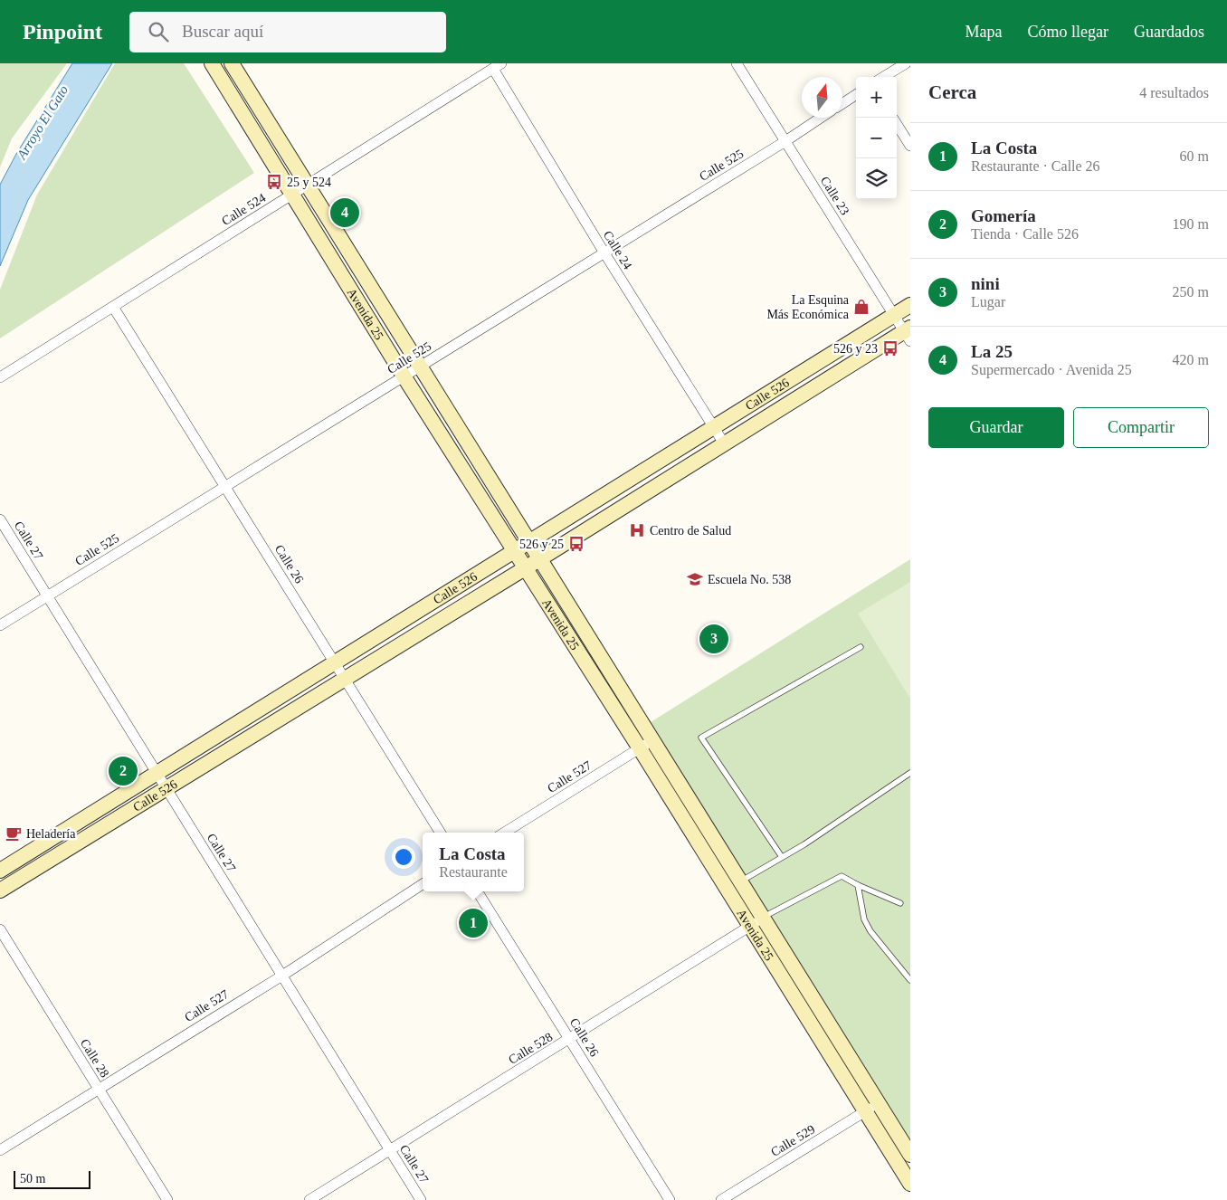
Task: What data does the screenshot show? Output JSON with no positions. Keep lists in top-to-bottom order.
{
  "streets": {
    "main road": ["Avenida 25", "Calle 526"],
    "street": [
      "Calle 525",
      "Calle 23",
      "Calle 524",
      "Calle 24",
      "Calle 27",
      "Calle 26",
      "Calle 527",
      "Calle 528",
      "Calle 28",
      "Calle 529"
    ]
  },
  "crossings": [
    ["Calle 525", "Calle 23"],
    ["Calle 525", "Calle 24"],
    ["Calle 525", "Avenida 25"],
    ["Calle 525", "Calle 27"],
    ["Calle 525", "Calle 26"],
    ["Calle 23", "Calle 526"],
    ["Calle 524", "Calle 24"],
    ["Calle 524", "Avenida 25"],
    ["Calle 524", "Calle 26"],
    ["Calle 24", "Calle 526"],
    ["Avenida 25", "Calle 526"],
    ["Avenida 25", "Calle 527"],
    ["Avenida 25", "Calle 528"],
    ["Avenida 25", "Calle 529"],
    ["Calle 526", "Calle 27"],
    ["Calle 526", "Calle 26"],
    ["Calle 27", "Calle 527"],
    ["Calle 27", "Calle 528"],
    ["Calle 26", "Calle 528"],
    ["Calle 527", "Calle 28"]
  ],
  "water": ["Arroyo El Gato"],
  "places": {
    "bus stop": ["25 y 524", "526 y 23", "526 y 25"],
    "shop": ["La Esquina Más Económica"],
    "hospital": ["Centro de Salud"],
    "school or university": ["Escuela No. 538"],
    "cafe": ["Heladería"]
  },
  "scale_bar": "50 m",
  "north": "top",
  "page": {
    "header": "Pinpoint",
    "search": "Buscar aquí",
    "nav": ["Mapa", "Cómo llegar", "Guardados"],
    "heading": ["Cerca", "4 resultados"],
    "map_buttons": ["+", "−"],
    "list": [
      {
        "mark": "1",
        "name": "La Costa",
        "note": "Restaurante · Calle 26",
        "value": "60 m"
      },
      {
        "mark": "2",
        "name": "Gomería",
        "note": "Tienda · Calle 526",
        "value": "190 m"
      },
      {
        "mark": "3",
        "name": "nini",
        "note": "Lugar",
        "value": "250 m"
      },
      {
        "mark": "4",
        "name": "La 25",
        "note": "Supermercado · Avenida 25",
        "value": "420 m"
      }
    ],
    "pins": [
      "4",
      "3",
      "2",
      "1"
    ],
    "buttons": ["Guardar", "Compartir"],
    "popup": ["La Costa", "Restaurante"],
    "scale": "50 m"
  }
}
